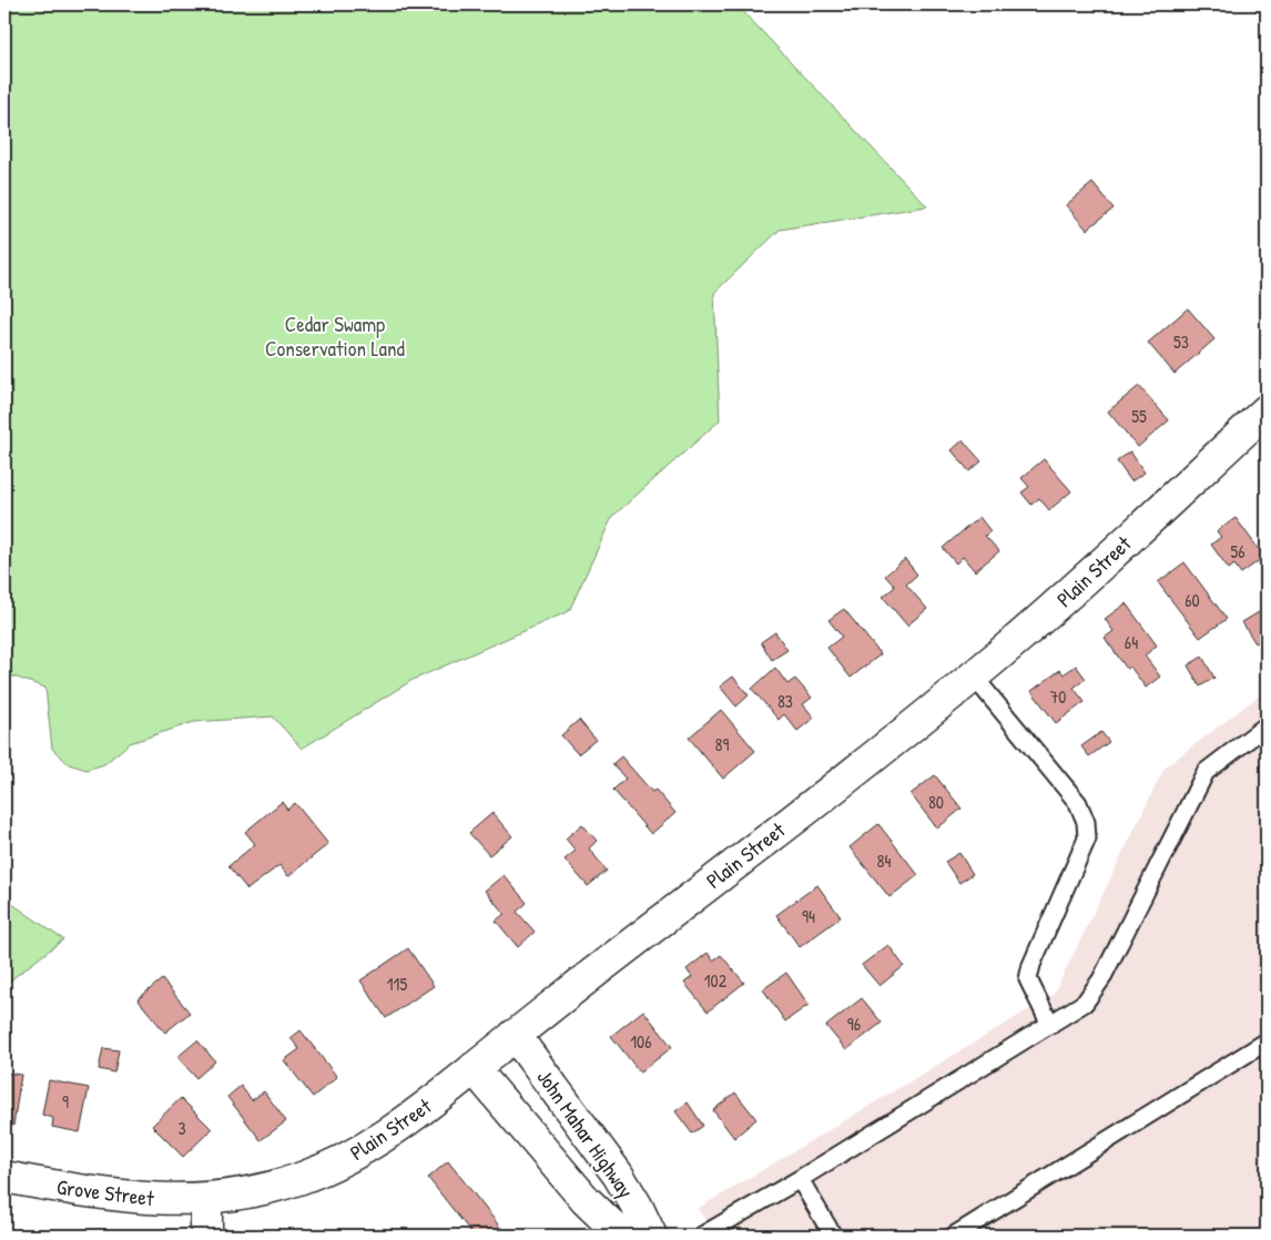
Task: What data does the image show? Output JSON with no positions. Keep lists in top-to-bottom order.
{
  "streets": {
    "main road": ["Plain Street", "John Mahar Highway", "Grove Street"]
  },
  "crossings": [
    ["Plain Street", "John Mahar Highway"],
    ["Plain Street", "Grove Street"]
  ],
  "parks": ["Cedar Swamp Conservation Land"],
  "house_numbers": [
    "53",
    "55",
    "56",
    "60",
    "64",
    "70",
    "83",
    "89",
    "80",
    "84",
    "94",
    "102",
    "115",
    "96",
    "106",
    "9",
    "3"
  ]
}
